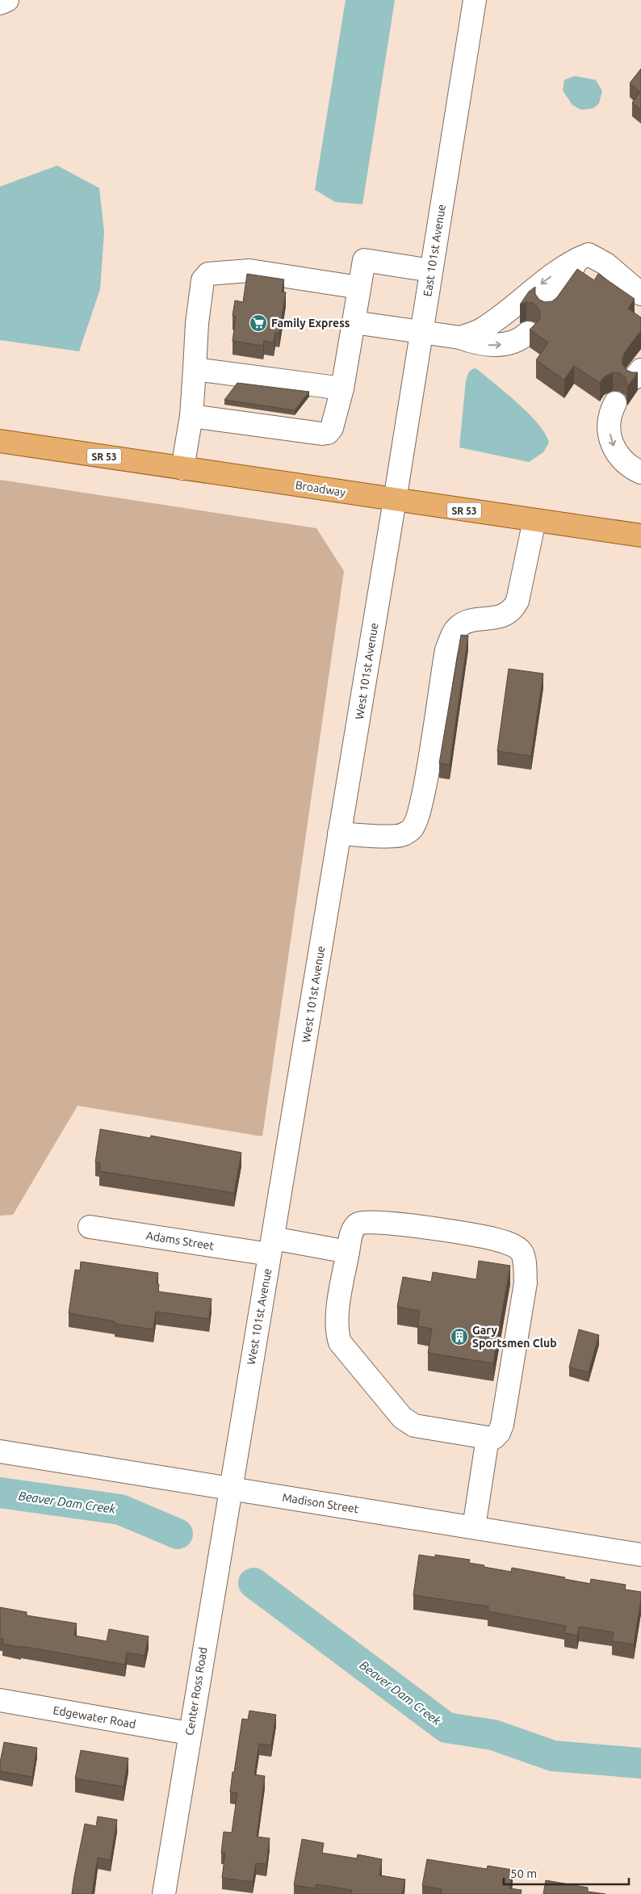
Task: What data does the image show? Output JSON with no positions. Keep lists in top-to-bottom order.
{
  "streets": {
    "main road": ["SR 53", "Broadway"],
    "street": [
      "East 101st Avenue",
      "West 101st Avenue",
      "Adams Street",
      "Madison Street",
      "Center Ross Road",
      "Edgewater Road"
    ]
  },
  "crossings": [
    ["East 101st Avenue", "Broadway"],
    ["East 101st Avenue", "West 101st Avenue"],
    ["Broadway", "West 101st Avenue"],
    ["West 101st Avenue", "Adams Street"],
    ["West 101st Avenue", "Madison Street"],
    ["West 101st Avenue", "Center Ross Road"],
    ["Madison Street", "Center Ross Road"],
    ["Center Ross Road", "Edgewater Road"]
  ],
  "water": ["Beaver Dam Creek"],
  "places": {
    "supermarket": ["Family Express"],
    "building": ["Gary Sportsmen Club"]
  },
  "scale_bar": "50 m"
}
